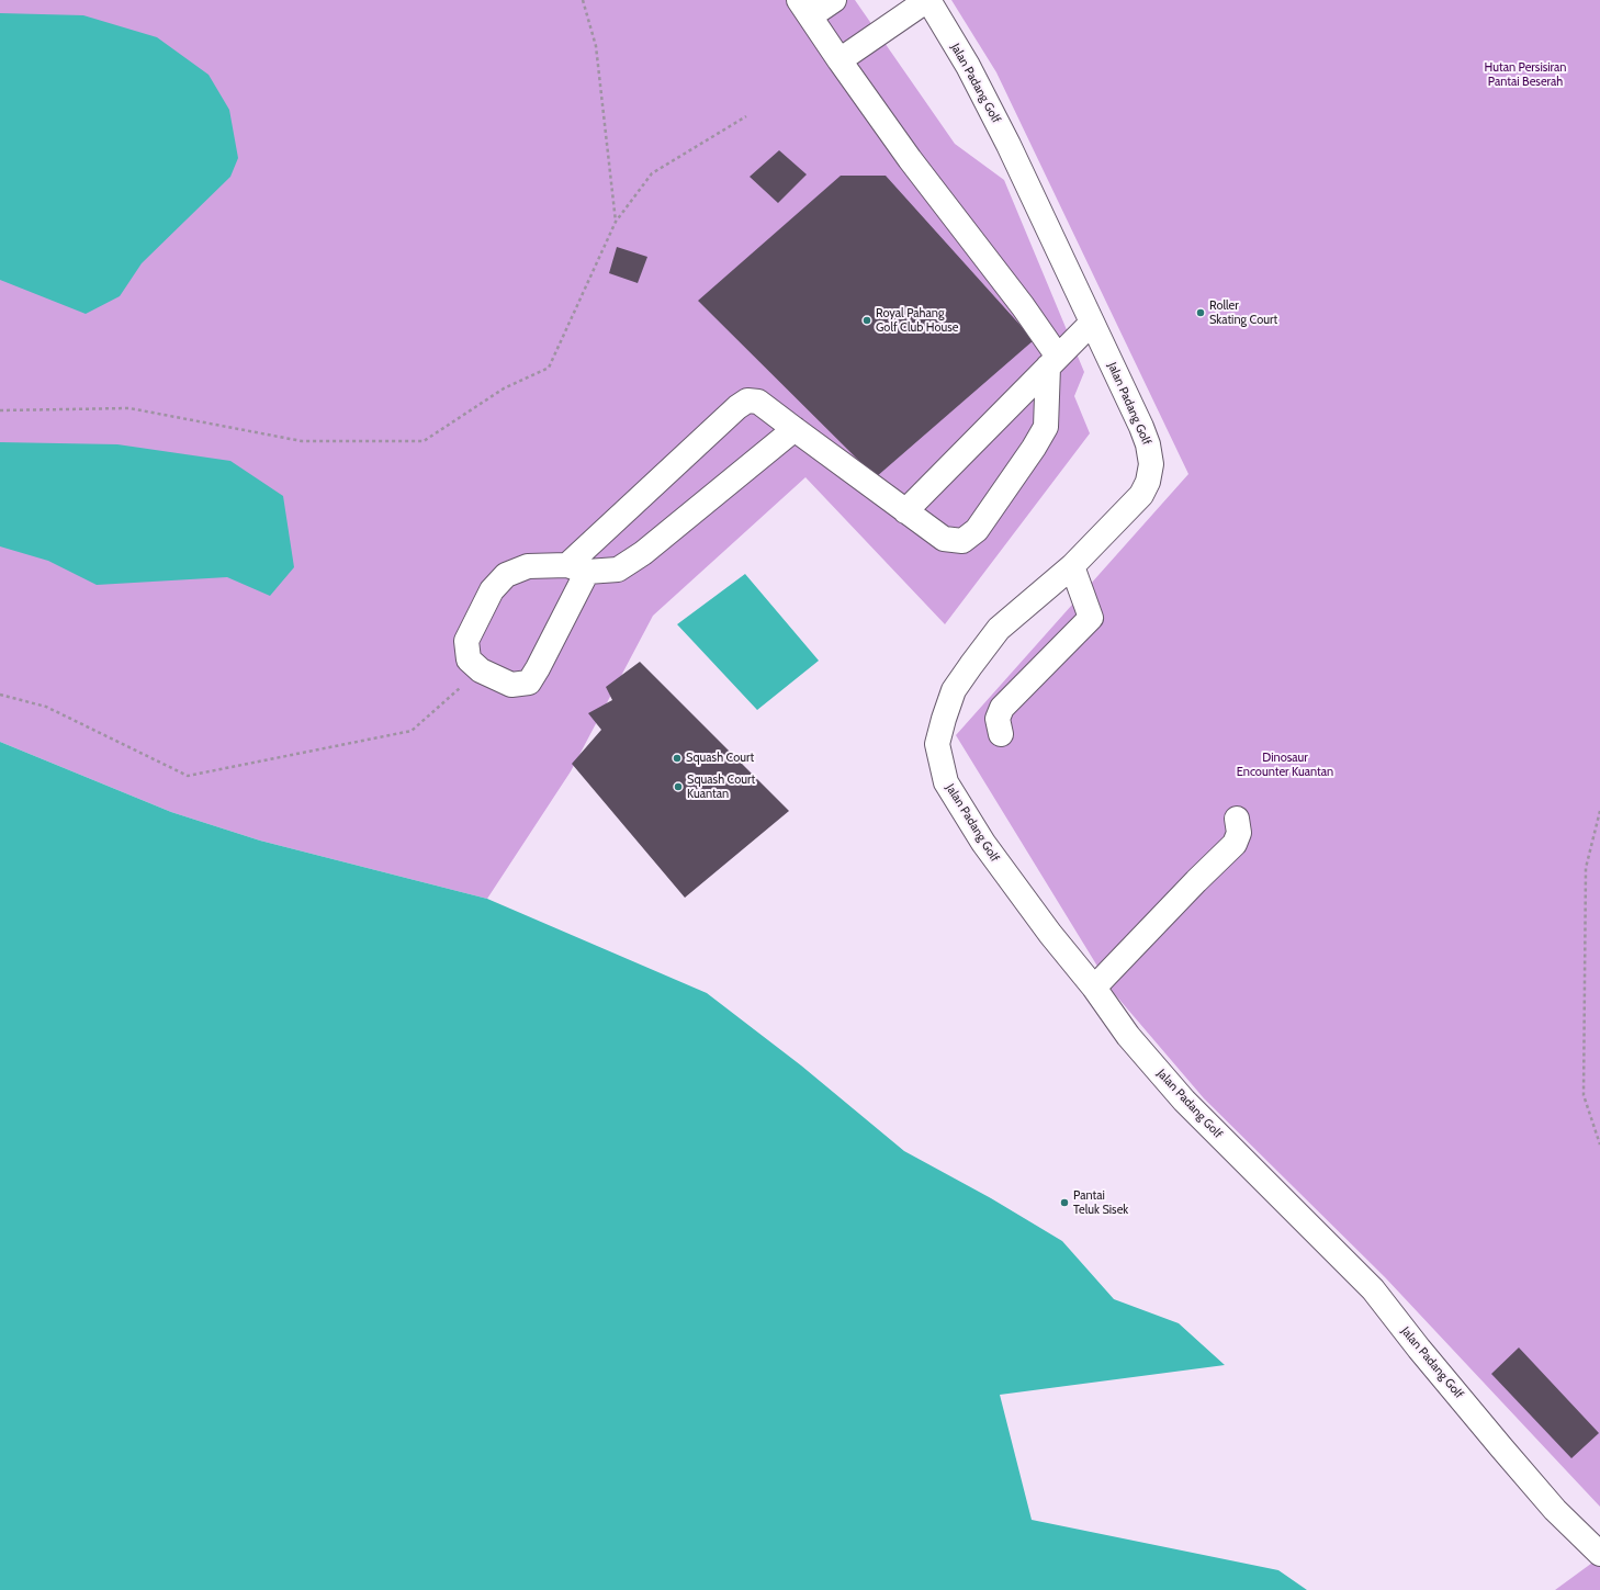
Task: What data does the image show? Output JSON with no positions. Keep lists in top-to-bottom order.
{
  "streets": {
    "street": ["Jalan Padang Golf"]
  },
  "parks": ["Hutan Persisiran Pantai Beserah", "Dinosaur Encounter Kuantan"],
  "places": [
    "Roller Skating Court",
    "Royal Pahang Golf Club House",
    "Squash Court",
    "Squash Court Kuantan",
    "Pantai Teluk Sisek"
  ]
}
